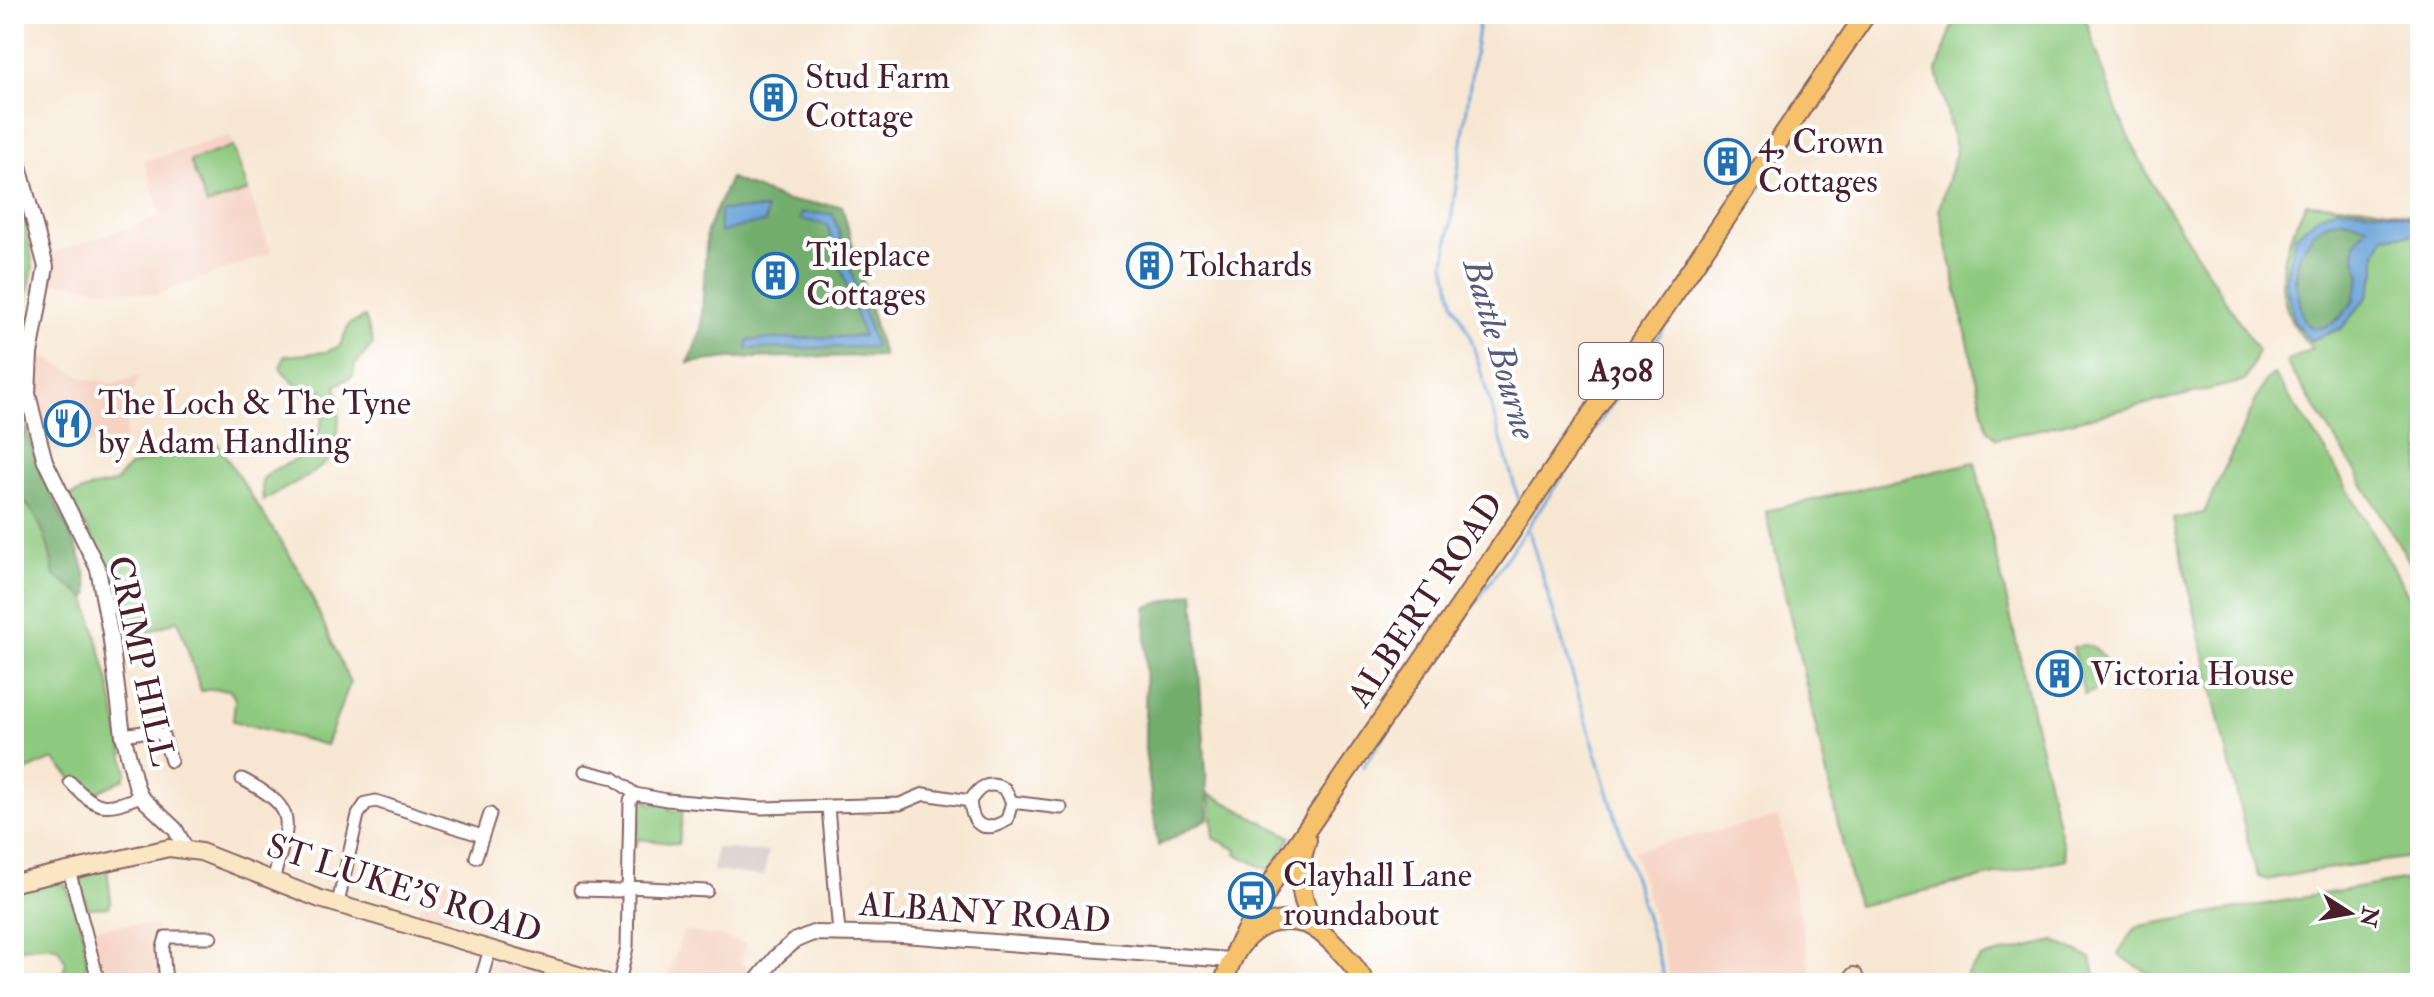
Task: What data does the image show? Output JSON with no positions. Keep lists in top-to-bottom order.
{
  "streets": {
    "main road": ["A308", "ALBERT ROAD", "ST LUKE'S ROAD"],
    "street": ["CRIMP HILL", "ALBANY ROAD"]
  },
  "crossings": [
    ["A308", "ALBERT ROAD"],
    ["A308", "ALBANY ROAD"],
    ["ALBERT ROAD", "ALBANY ROAD"],
    ["CRIMP HILL", "ST LUKE'S ROAD"]
  ],
  "water": ["Battle Bourne"],
  "places": {
    "building": [
      "Stud Farm Cottage",
      "4, Crown Cottages",
      "Tolchards",
      "Tileplace Cottages",
      "Victoria House"
    ],
    "restaurant": ["The Loch & The Tyne by Adam Handling"],
    "bus stop": ["Clayhall Lane roundabout"]
  },
  "north": "right"
}
